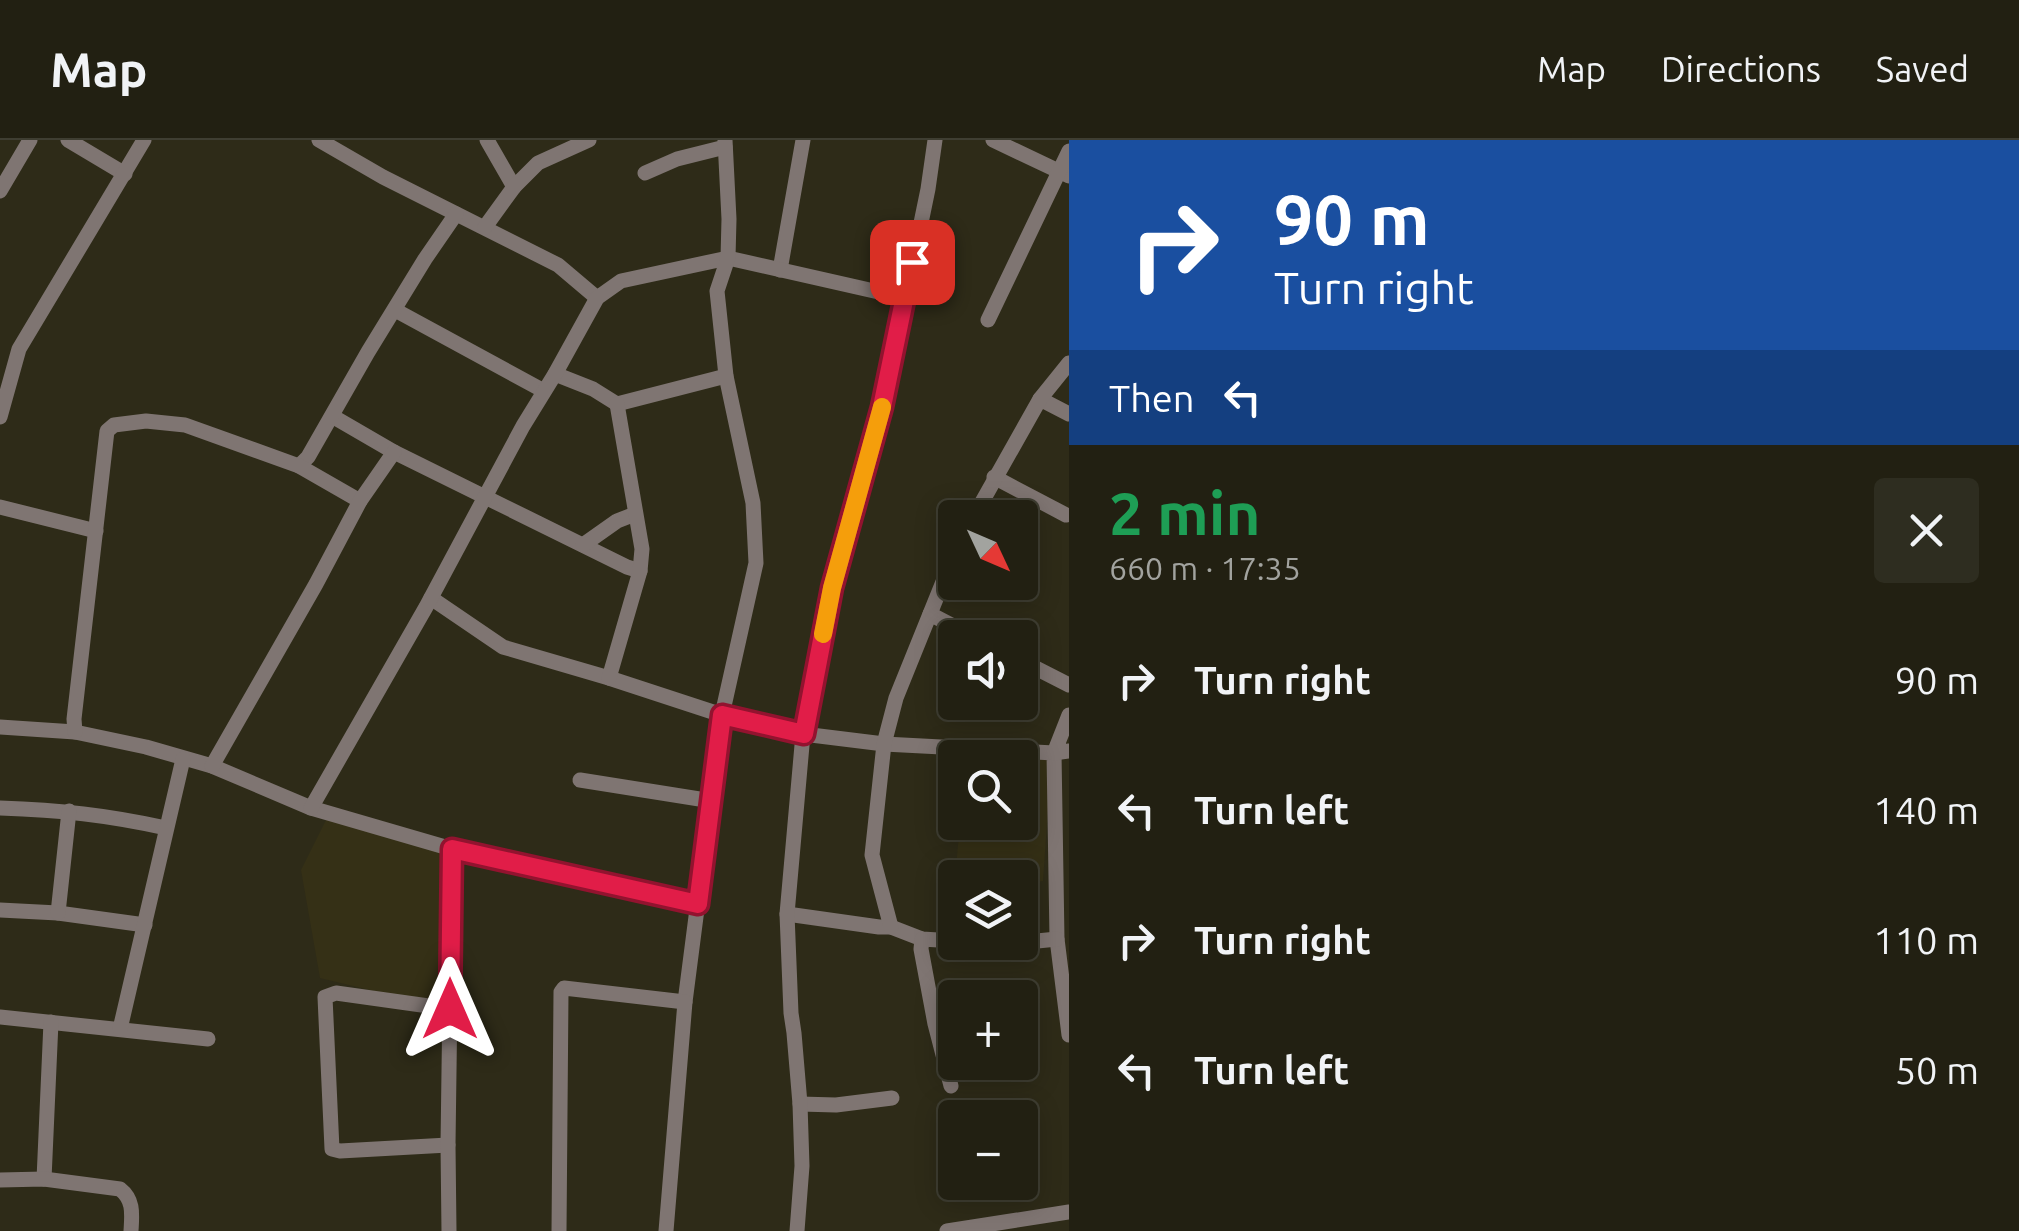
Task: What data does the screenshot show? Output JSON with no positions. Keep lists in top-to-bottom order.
{
  "north": "bottom right",
  "page": {
    "header": "Map",
    "nav": ["Map", "Directions", "Saved"],
    "turn": ["90 m", "Turn right"],
    "then": "Then",
    "heading": ["2 min", "660 m · 17:35"],
    "map_buttons": ["+", "−"],
    "list": [
      {
        "name": "Turn right",
        "value": "90 m"
      },
      {
        "name": "Turn left",
        "value": "140 m"
      },
      {
        "name": "Turn right",
        "value": "110 m"
      },
      {
        "name": "Turn left",
        "value": "50 m"
      }
    ]
  }
}
